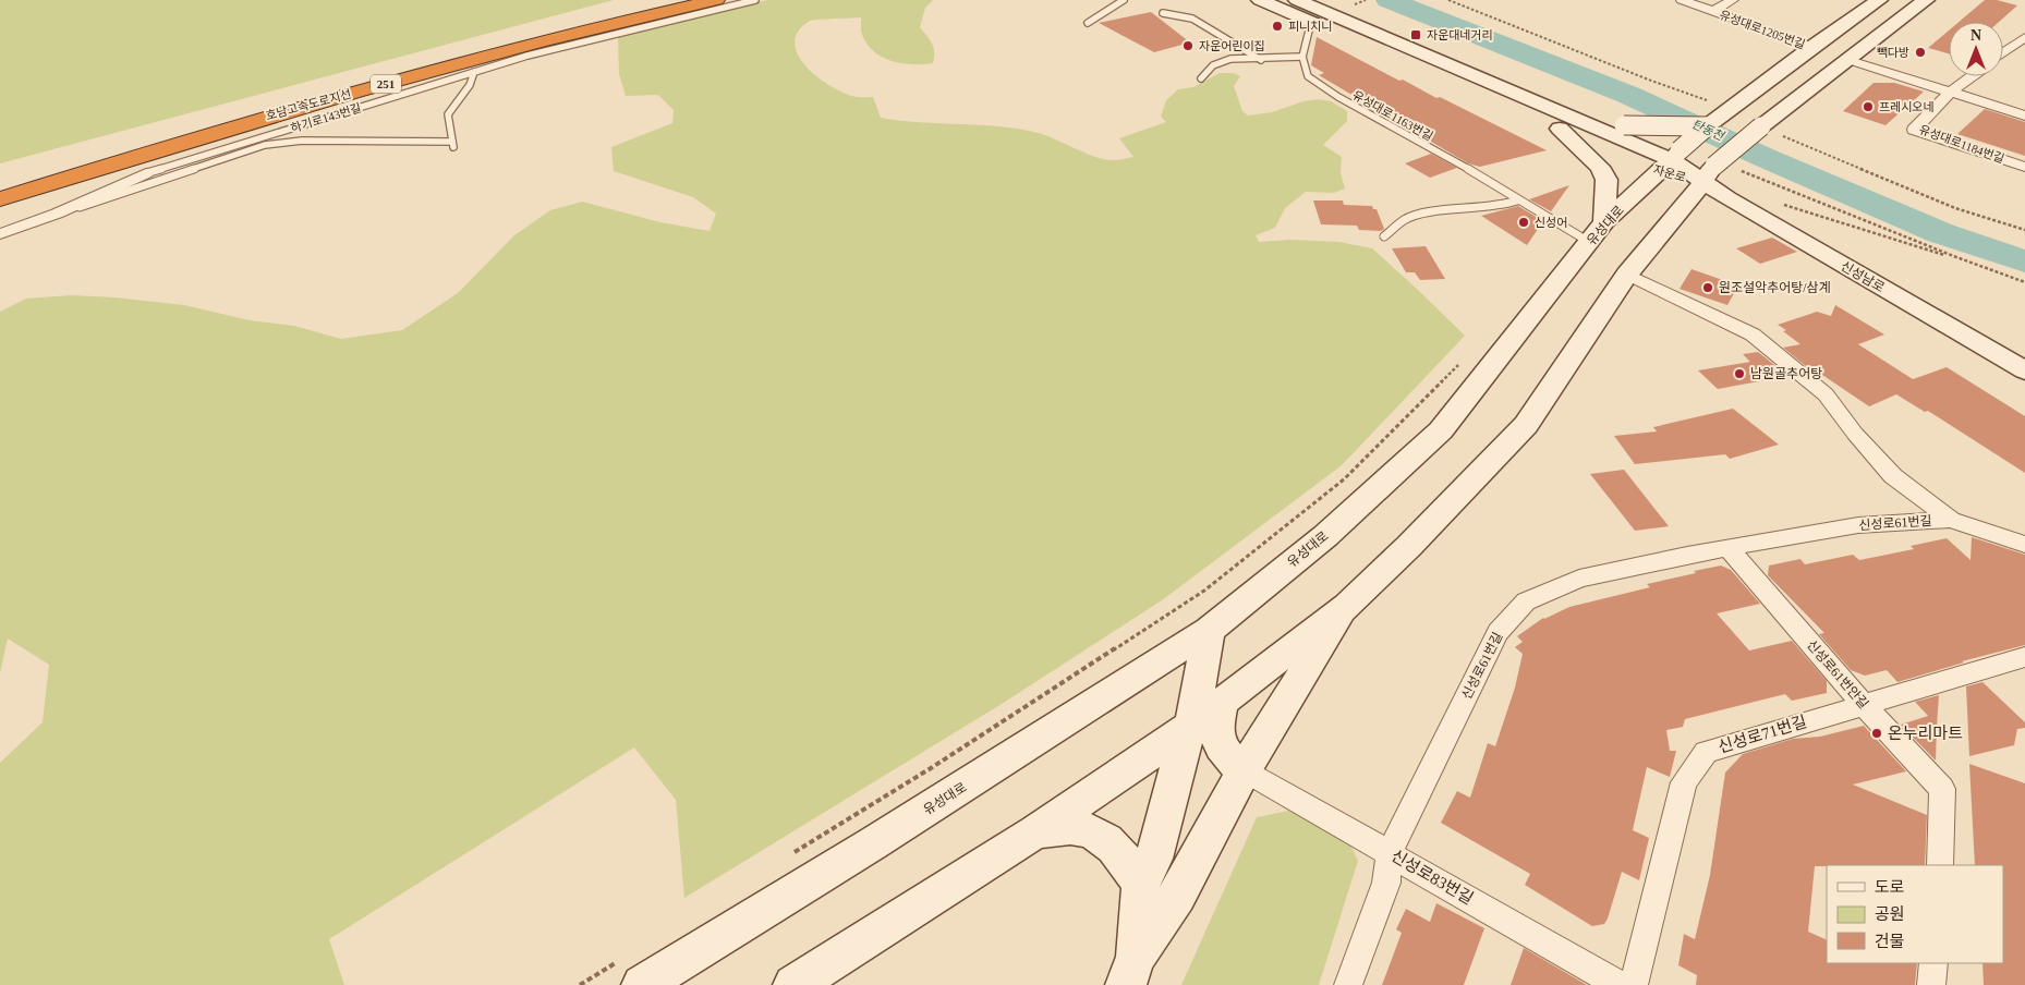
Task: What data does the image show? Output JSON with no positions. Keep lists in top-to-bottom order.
{
  "streets": {
    "highway": ["251", "호남고속도로지선"],
    "main road": ["자운로", "유성대로", "신성남로"],
    "street": [
      "유성대로1205번길",
      "하기로143번길",
      "유성대로1184번길",
      "신성로61번길",
      "신성로61번안길",
      "신성로71번길",
      "신성로83번길"
    ],
    "lane": ["유성대로1163번길"]
  },
  "crossings": [
    ["유성대로1205번길", "유성대로"],
    ["유성대로1163번길", "유성대로"],
    ["자운로", "유성대로"],
    ["자운로", "신성남로"],
    ["신성로61번길", "신성로61번안길"],
    ["신성로61번길", "신성로83번길"],
    ["신성로61번안길", "신성로71번길"]
  ],
  "water": ["탄동천"],
  "places": {
    "other": [
      "피니치니",
      "자운어린이집",
      "빽다방",
      "프레시오네",
      "신성어",
      "원조설악추어탕/삼계",
      "남원골추어탕",
      "온누리마트"
    ],
    "transit": ["자운대네거리"]
  },
  "legend": ["도로", "공원", "건물"],
  "north": "top"
}
